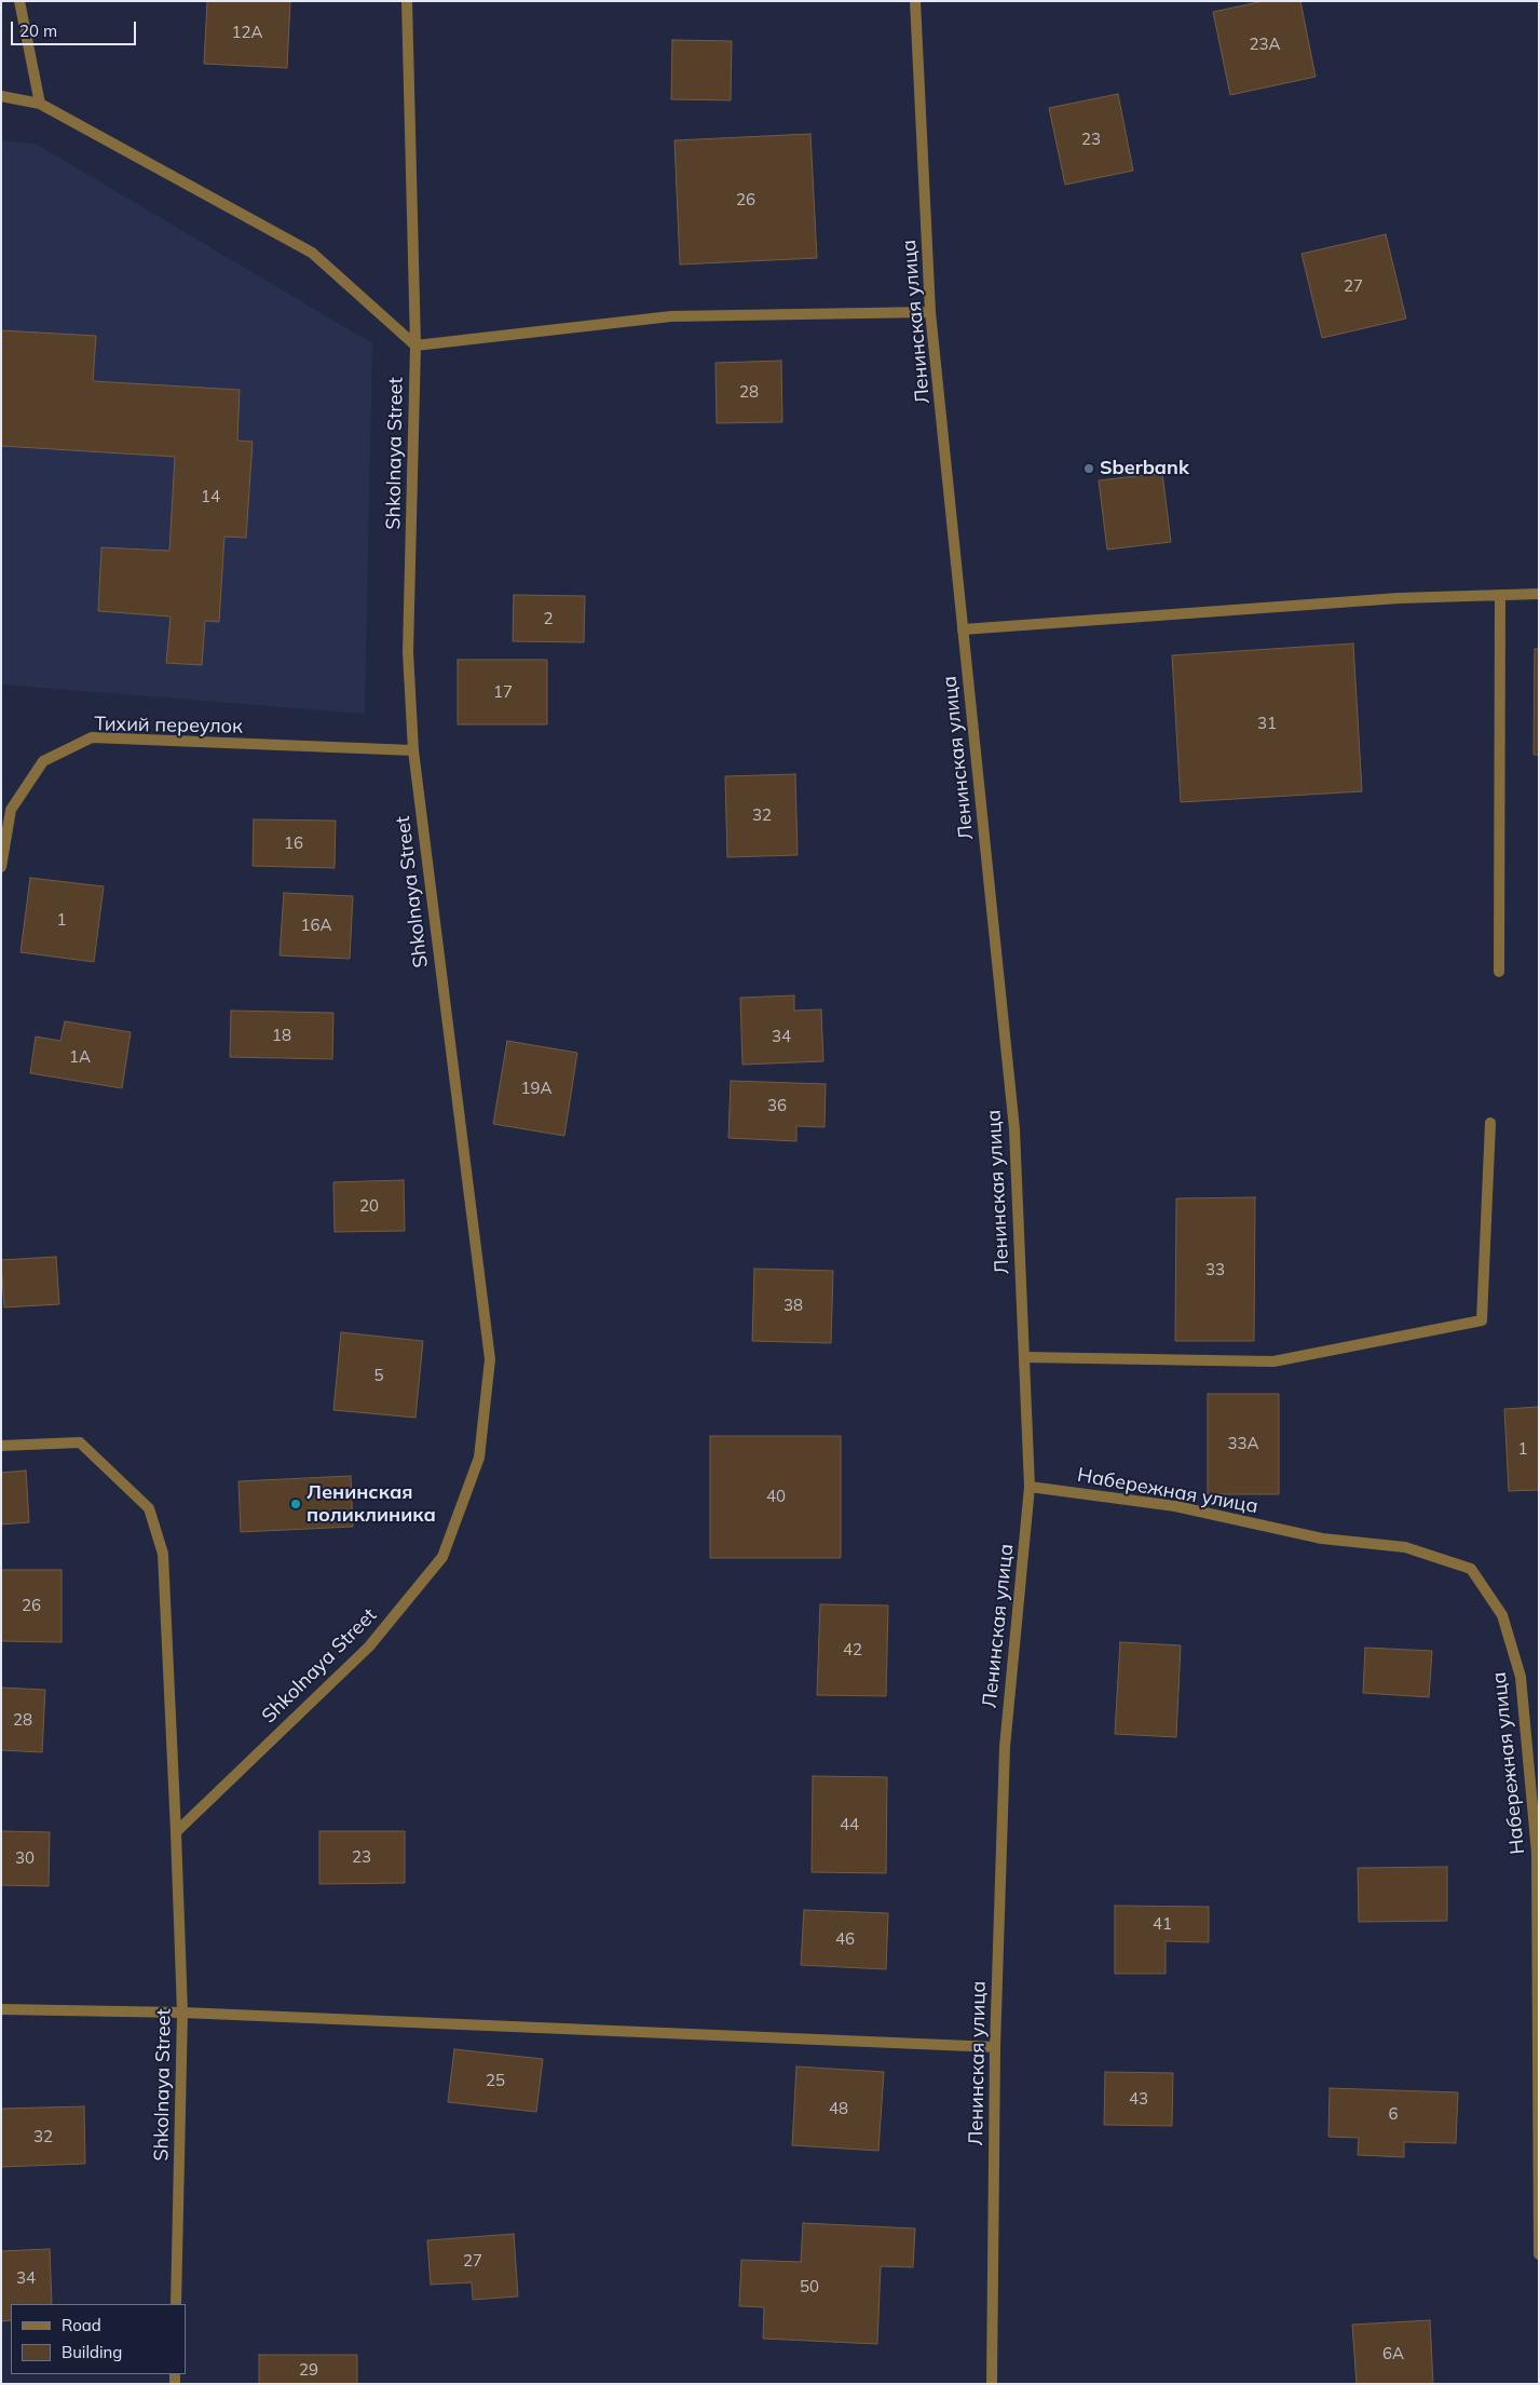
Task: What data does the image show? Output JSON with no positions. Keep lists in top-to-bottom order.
{
  "streets": {
    "street": [
      "Ленинская улица",
      "Shkolnaya Street",
      "Тихий переулок",
      "Набережная улица"
    ]
  },
  "crossings": [
    ["Ленинская улица", "Набережная улица"],
    ["Shkolnaya Street", "Тихий переулок"]
  ],
  "places": ["Sberbank", "Ленинская поликлиника"],
  "house_numbers": [
    "12А",
    "23А",
    "23",
    "26",
    "27",
    "28",
    "14",
    "2",
    "17",
    "31",
    "32",
    "16",
    "1",
    "16А",
    "18",
    "34",
    "1А",
    "19А",
    "36",
    "20",
    "33",
    "38",
    "5",
    "33А",
    "1",
    "40",
    "26",
    "42",
    "28",
    "44",
    "23",
    "30",
    "41",
    "46",
    "25",
    "43",
    "48",
    "6",
    "32",
    "27",
    "34",
    "50",
    "6А",
    "29"
  ],
  "legend": ["Road", "Building"],
  "scale_bar": "20 m"
}
